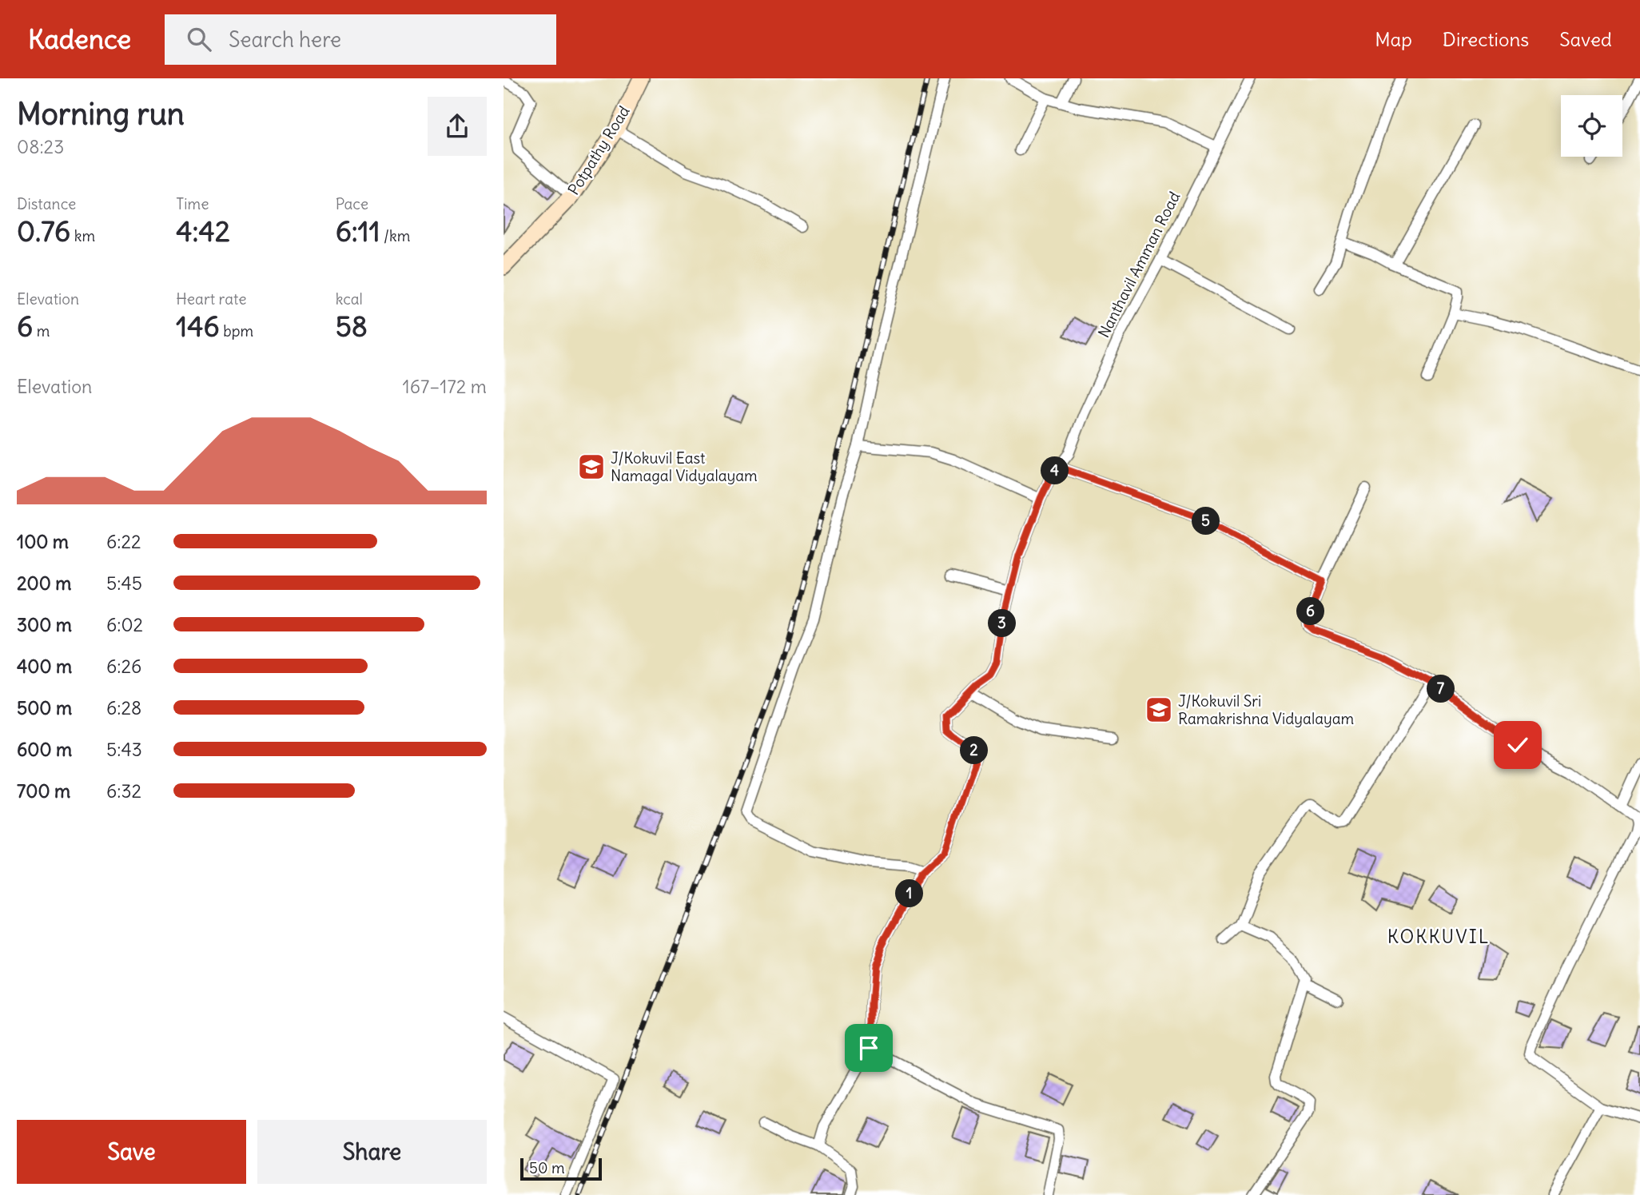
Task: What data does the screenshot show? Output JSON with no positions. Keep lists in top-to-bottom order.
{
  "streets": {
    "street": ["Potpathy Road", "Nanthavil Amman Road"]
  },
  "districts": ["KOKKUVIL"],
  "places": {
    "school or university": ["J/Kokuvil East Namagal Vidyalayam", "J/Kokuvil Sri Ramakrishna Vidyalayam"]
  },
  "scale_bar": "50 m",
  "page": {
    "header": "Kadence",
    "search": "Search here",
    "nav": ["Map", "Directions", "Saved"],
    "heading": ["Morning run", "08:23"],
    "stats": [
      ["Distance", "0.76 km"],
      ["Time", "4:42"],
      ["Pace", "6:11 /km"],
      ["Elevation", "6 m"],
      ["Heart rate", "146 bpm"],
      ["kcal", "58"]
    ],
    "chart": ["Elevation", "167–172 m"],
    "pins": [
      "4",
      "5",
      "6",
      "3",
      "7",
      "2",
      "1"
    ],
    "list": [
      {
        "name": "100 m",
        "note": "6:22"
      },
      {
        "name": "200 m",
        "note": "5:45"
      },
      {
        "name": "300 m",
        "note": "6:02"
      },
      {
        "name": "400 m",
        "note": "6:26"
      },
      {
        "name": "500 m",
        "note": "6:28"
      },
      {
        "name": "600 m",
        "note": "5:43"
      },
      {
        "name": "700 m",
        "note": "6:32"
      }
    ],
    "buttons": ["Save", "Share"],
    "scale": "50 m"
  }
}
